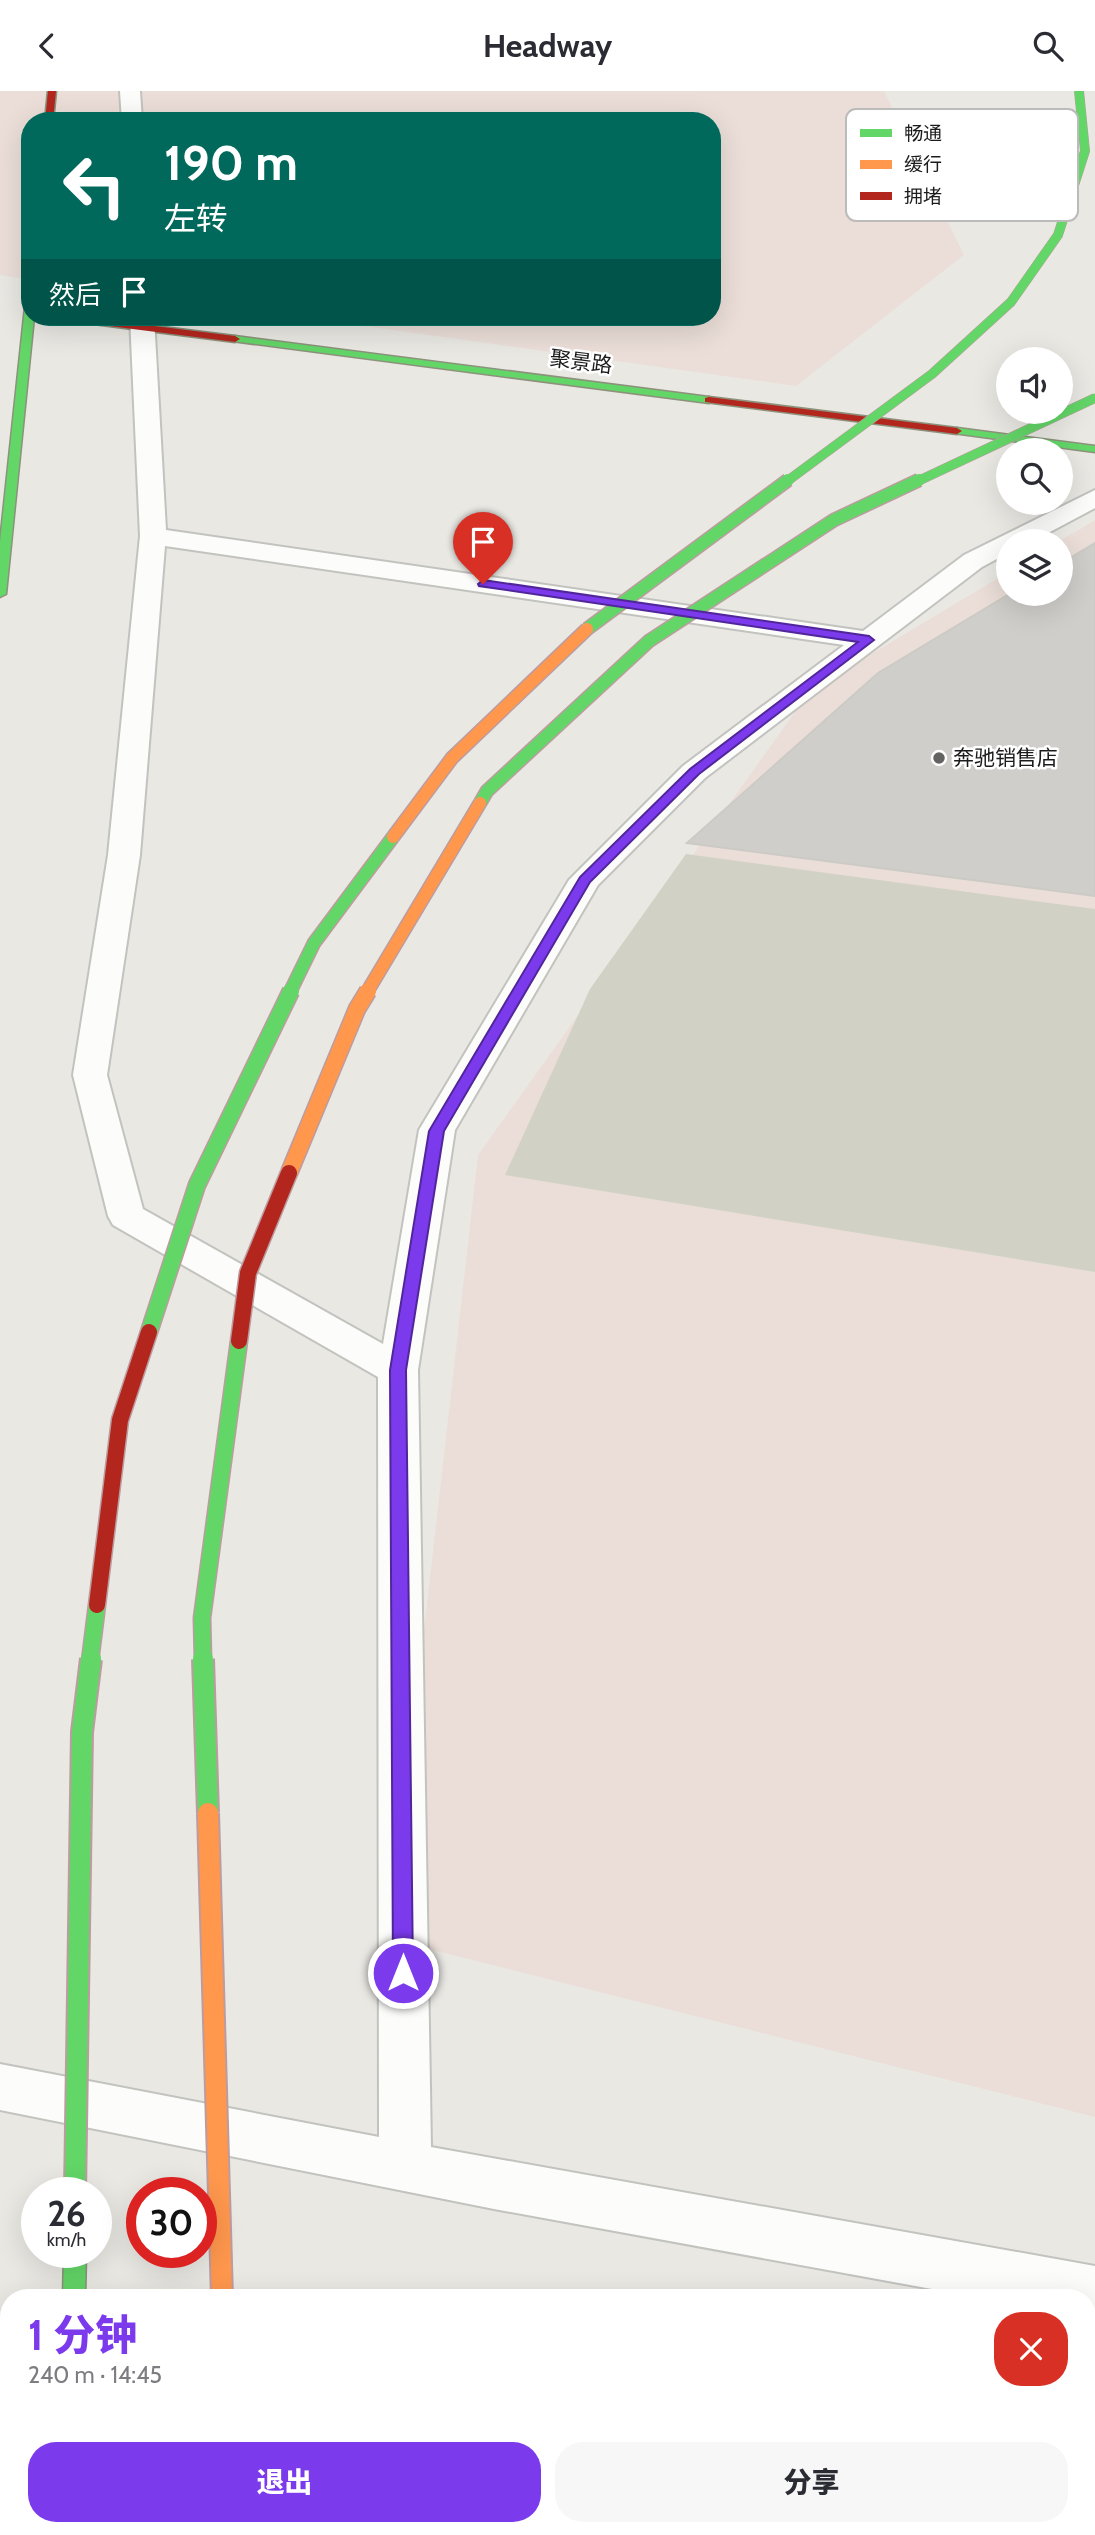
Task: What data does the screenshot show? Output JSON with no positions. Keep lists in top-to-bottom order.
{
  "streets": {
    "main road": ["聚景路"]
  },
  "places": ["奔驰销售店"],
  "legend": ["畅通", "缓行", "拥堵"],
  "page": {
    "header": "Headway",
    "turn": ["190 m", "左转"],
    "then": "然后",
    "speed": "26 km/h",
    "limit": "30",
    "heading": ["1 分钟", "240 m · 14:45"],
    "buttons": ["退出", "分享"]
  }
}
